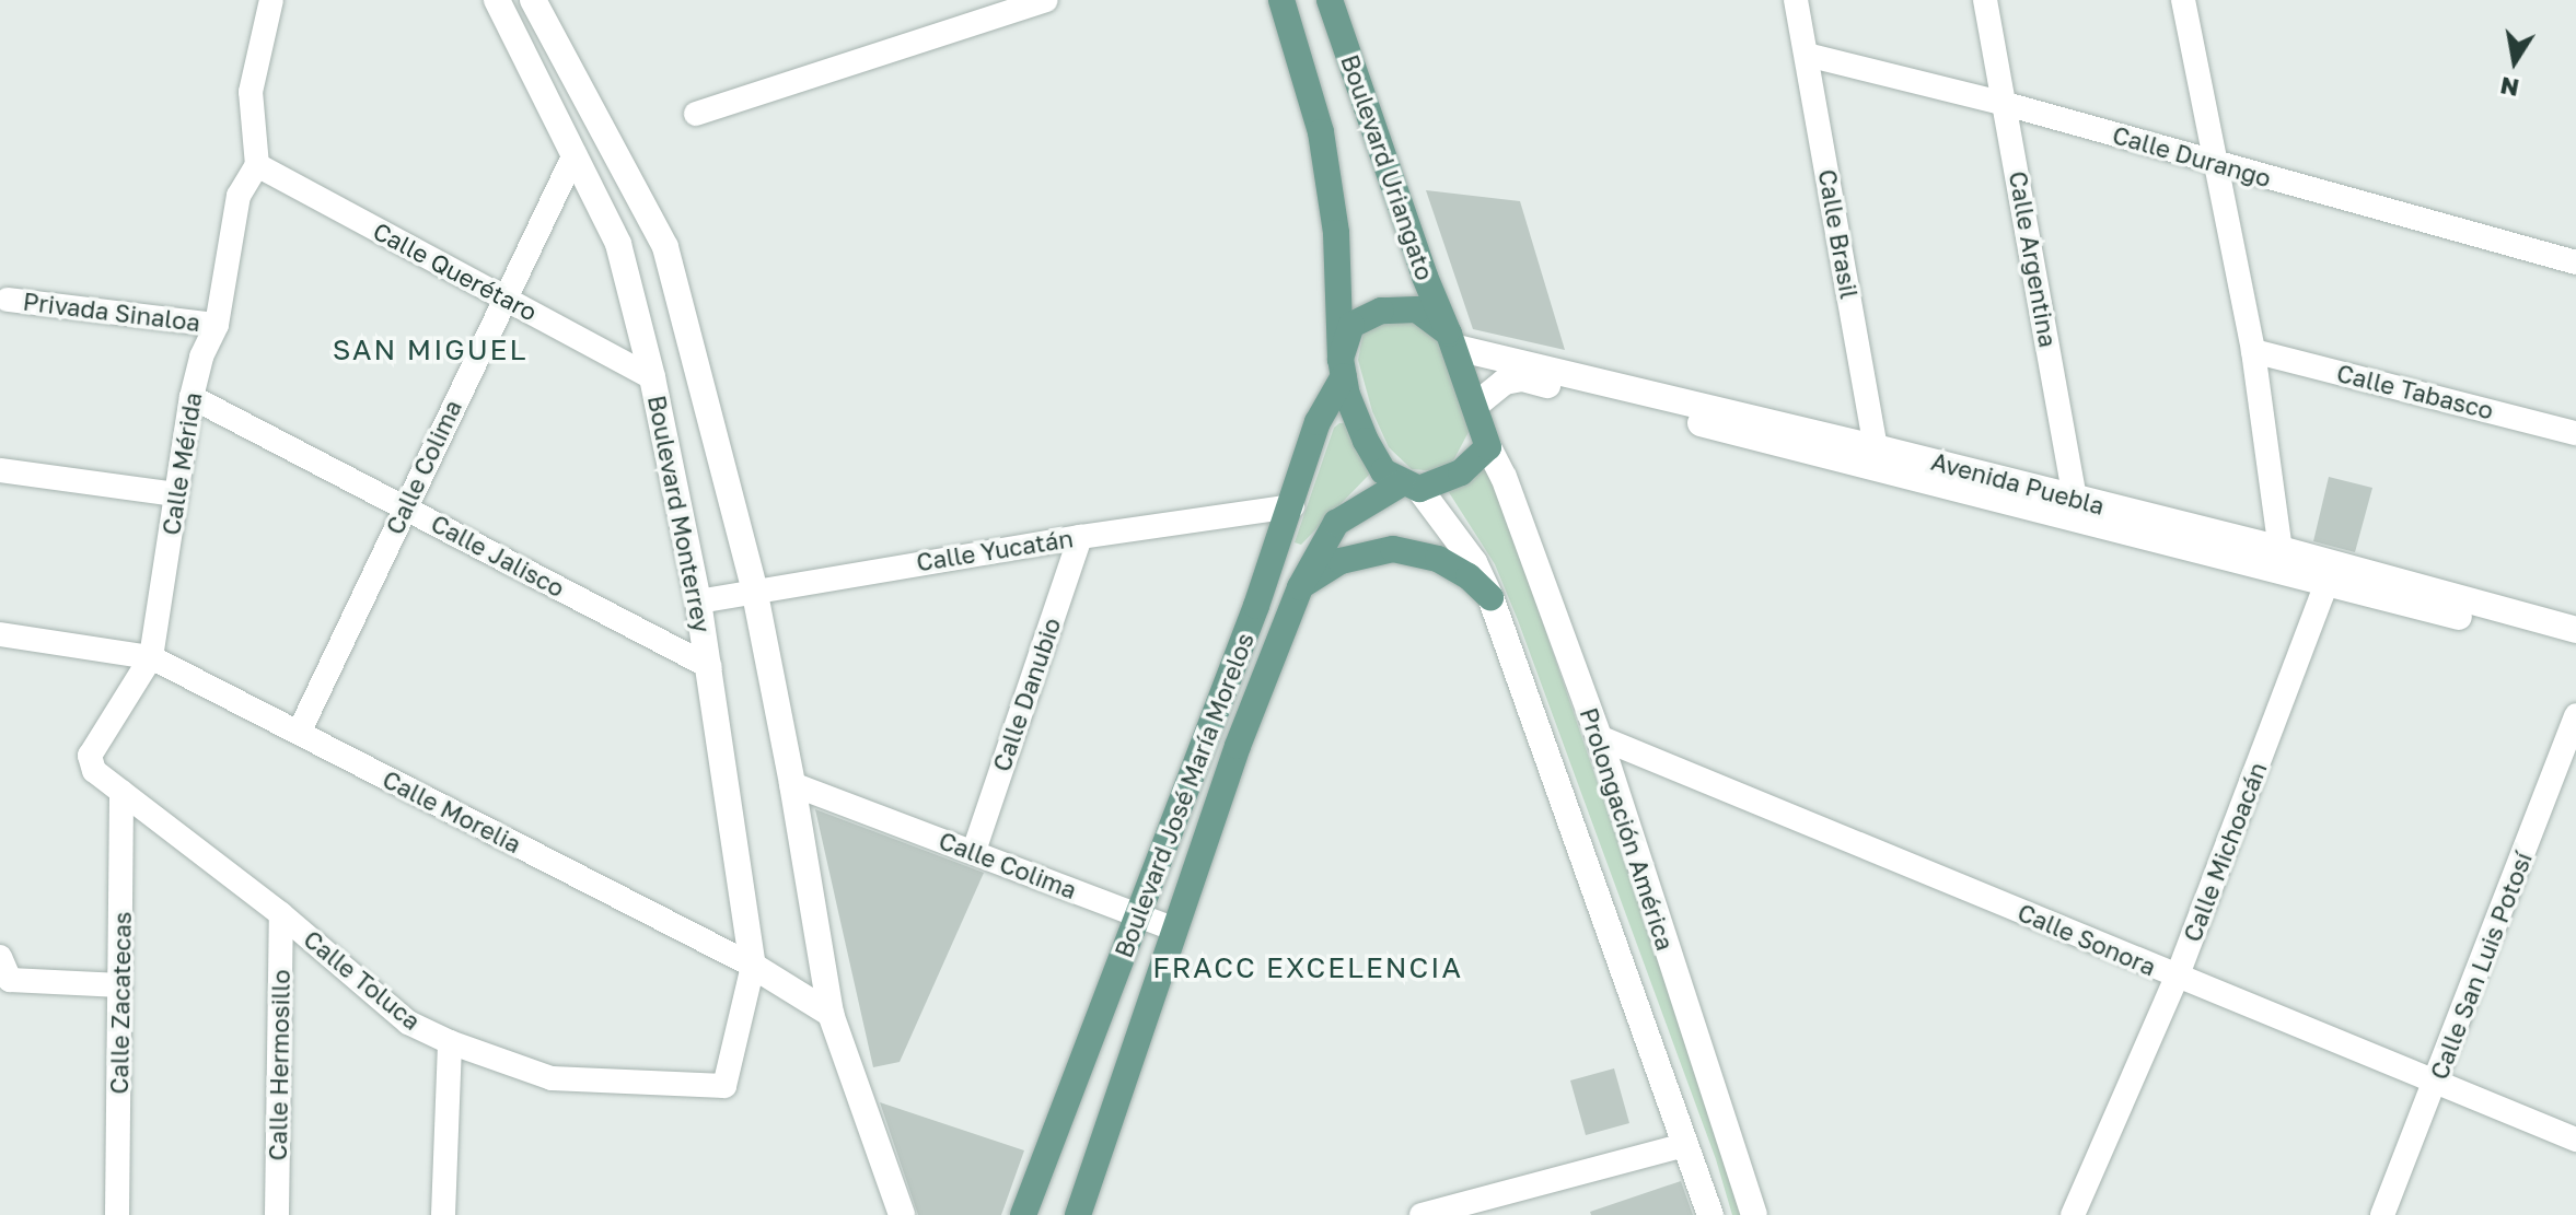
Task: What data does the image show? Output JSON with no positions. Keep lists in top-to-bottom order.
{
  "streets": {
    "main road": ["Boulevard Uriangato", "Boulevard José María Morelos"],
    "street": [
      "Calle Durango",
      "Calle Brasil",
      "Calle Argentina",
      "Calle Querétaro",
      "Privada Sinaloa",
      "Calle Tabasco",
      "Calle Mérida",
      "Calle Colima",
      "Avenida Puebla",
      "Boulevard Monterrey",
      "Calle Yucatán",
      "Calle Jalisco",
      "Calle Danubio",
      "Calle Morelia",
      "Prolongación América",
      "Calle Michoacán",
      "Calle Sonora",
      "Calle San Luis Potosí",
      "Calle Toluca",
      "Calle Zacatecas",
      "Calle Hermosillo"
    ]
  },
  "crossings": [
    ["Calle Durango", "Calle Brasil"],
    ["Calle Durango", "Calle Argentina"],
    ["Boulevard Uriangato", "Avenida Puebla"],
    ["Boulevard Uriangato", "Boulevard José María Morelos"],
    ["Boulevard Uriangato", "Prolongación América"],
    ["Calle Brasil", "Avenida Puebla"],
    ["Calle Argentina", "Avenida Puebla"],
    ["Calle Querétaro", "Calle Mérida"],
    ["Calle Querétaro", "Calle Colima"],
    ["Calle Querétaro", "Boulevard Monterrey"],
    ["Privada Sinaloa", "Calle Mérida"],
    ["Calle Mérida", "Calle Jalisco"],
    ["Calle Mérida", "Calle Morelia"],
    ["Calle Mérida", "Calle Toluca"],
    ["Calle Colima", "Boulevard Monterrey"],
    ["Calle Colima", "Calle Jalisco"],
    ["Calle Colima", "Calle Danubio"],
    ["Calle Colima", "Boulevard José María Morelos"],
    ["Calle Colima", "Calle Morelia"],
    ["Avenida Puebla", "Boulevard José María Morelos"],
    ["Avenida Puebla", "Prolongación América"],
    ["Avenida Puebla", "Calle Michoacán"],
    ["Boulevard Monterrey", "Calle Yucatán"],
    ["Boulevard Monterrey", "Calle Jalisco"],
    ["Boulevard Monterrey", "Calle Morelia"],
    ["Boulevard Monterrey", "Calle Toluca"],
    ["Calle Yucatán", "Calle Danubio"],
    ["Calle Yucatán", "Boulevard José María Morelos"],
    ["Boulevard José María Morelos", "Prolongación América"],
    ["Calle Morelia", "Calle Toluca"],
    ["Prolongación América", "Calle Sonora"],
    ["Calle Michoacán", "Calle Sonora"],
    ["Calle Sonora", "Calle San Luis Potosí"],
    ["Calle Toluca", "Calle Zacatecas"],
    ["Calle Toluca", "Calle Hermosillo"]
  ],
  "districts": ["SAN MIGUEL", "FRACC EXCELENCIA"],
  "north": "bottom"
}
